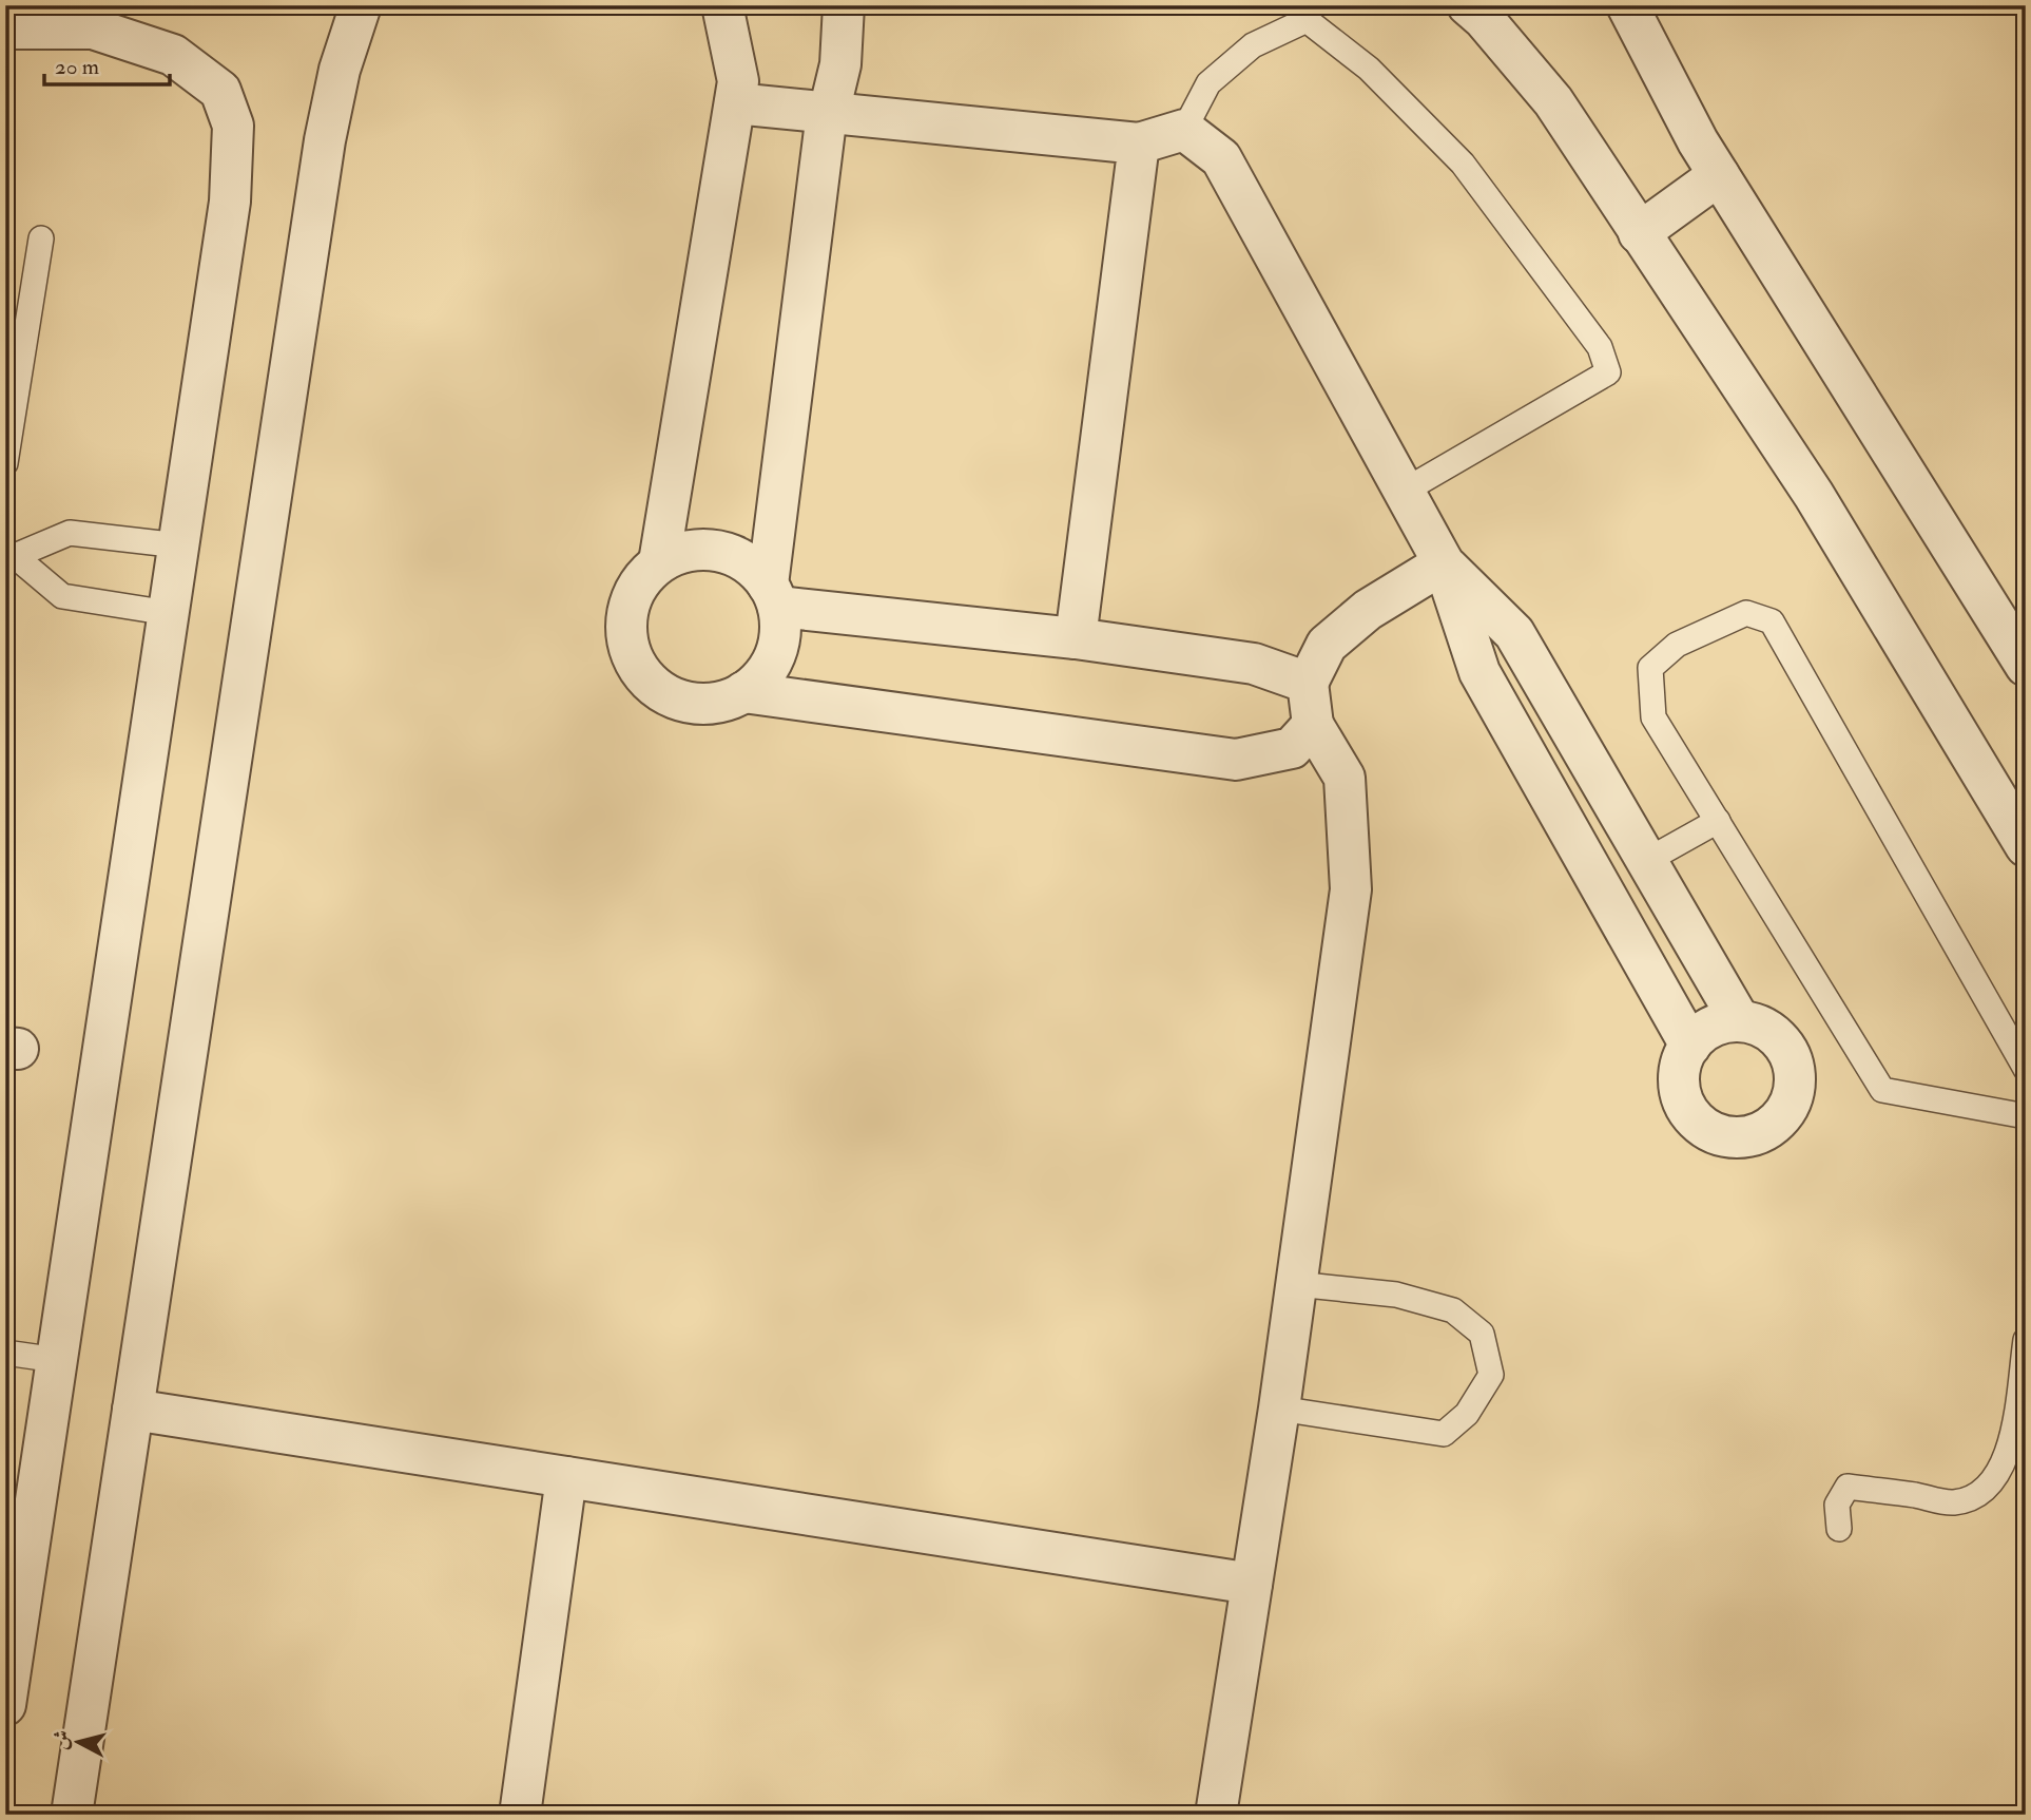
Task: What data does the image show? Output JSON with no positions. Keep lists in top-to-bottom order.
{
  "scale_bar": "20 m",
  "north": "left"
}
